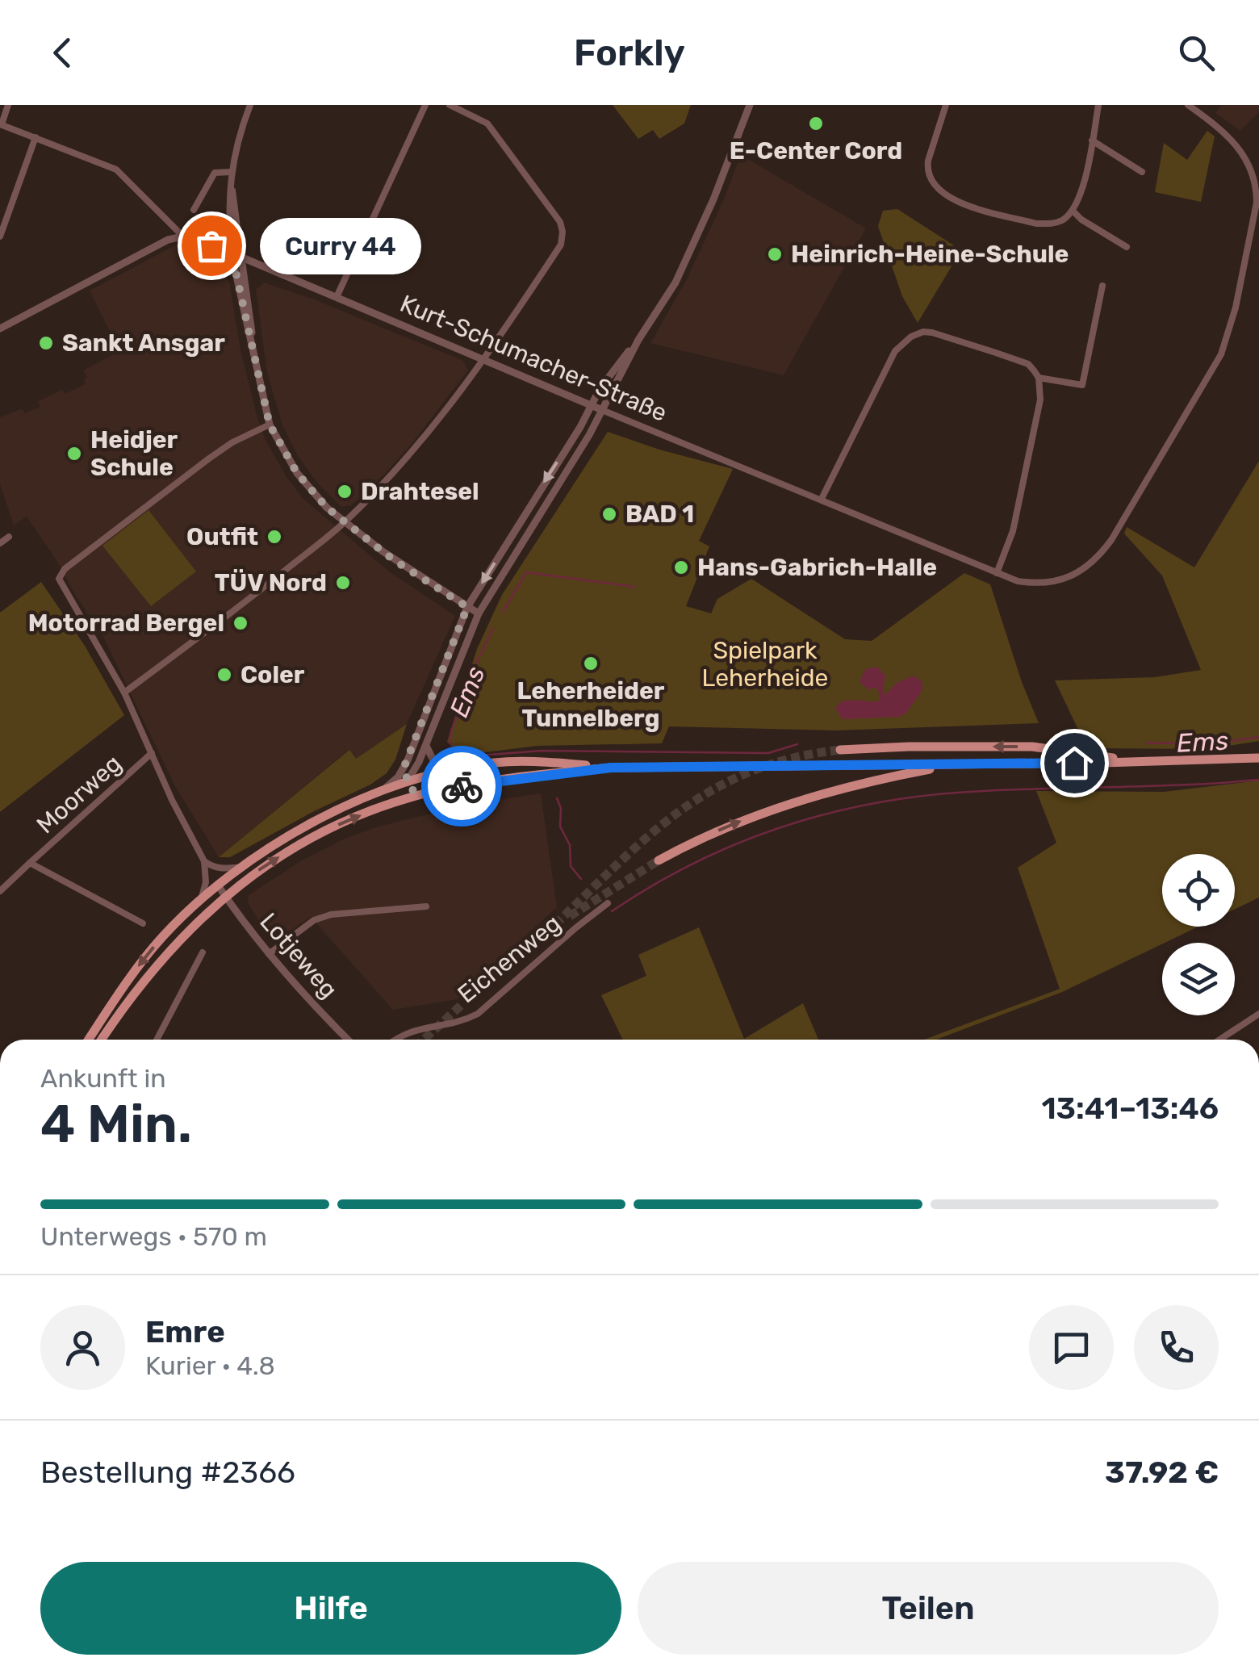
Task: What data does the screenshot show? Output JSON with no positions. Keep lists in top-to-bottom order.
{
  "streets": {
    "street": [
      "Kurt-Schumacher-Straße",
      "Moorweg",
      "Lotjeweg",
      "Eichenweg"
    ]
  },
  "water": ["Ems"],
  "parks": ["Spielpark Leherheide"],
  "places": [
    "E-Center Cord",
    "Curry 44",
    "Heinrich-Heine-Schule",
    "Sankt Ansgar",
    "Heidjer Schule",
    "Drahtesel",
    "BAD 1",
    "Outfit",
    "Hans-Gabrich-Halle",
    "TÜV Nord",
    "Motorrad Bergel",
    "Leherheider Tunnelberg",
    "Coler"
  ],
  "page": {
    "header": "Forkly",
    "bubble": "Curry 44",
    "heading": ["4 Min.", "Ankunft in", "13:41–13:46"],
    "panel": [
      "Emre",
      "Kurier · 4.8",
      "Bestellung #2366",
      "37.92 €"
    ],
    "bar": "Unterwegs · 570 m",
    "buttons": ["Hilfe", "Teilen"]
  }
}
